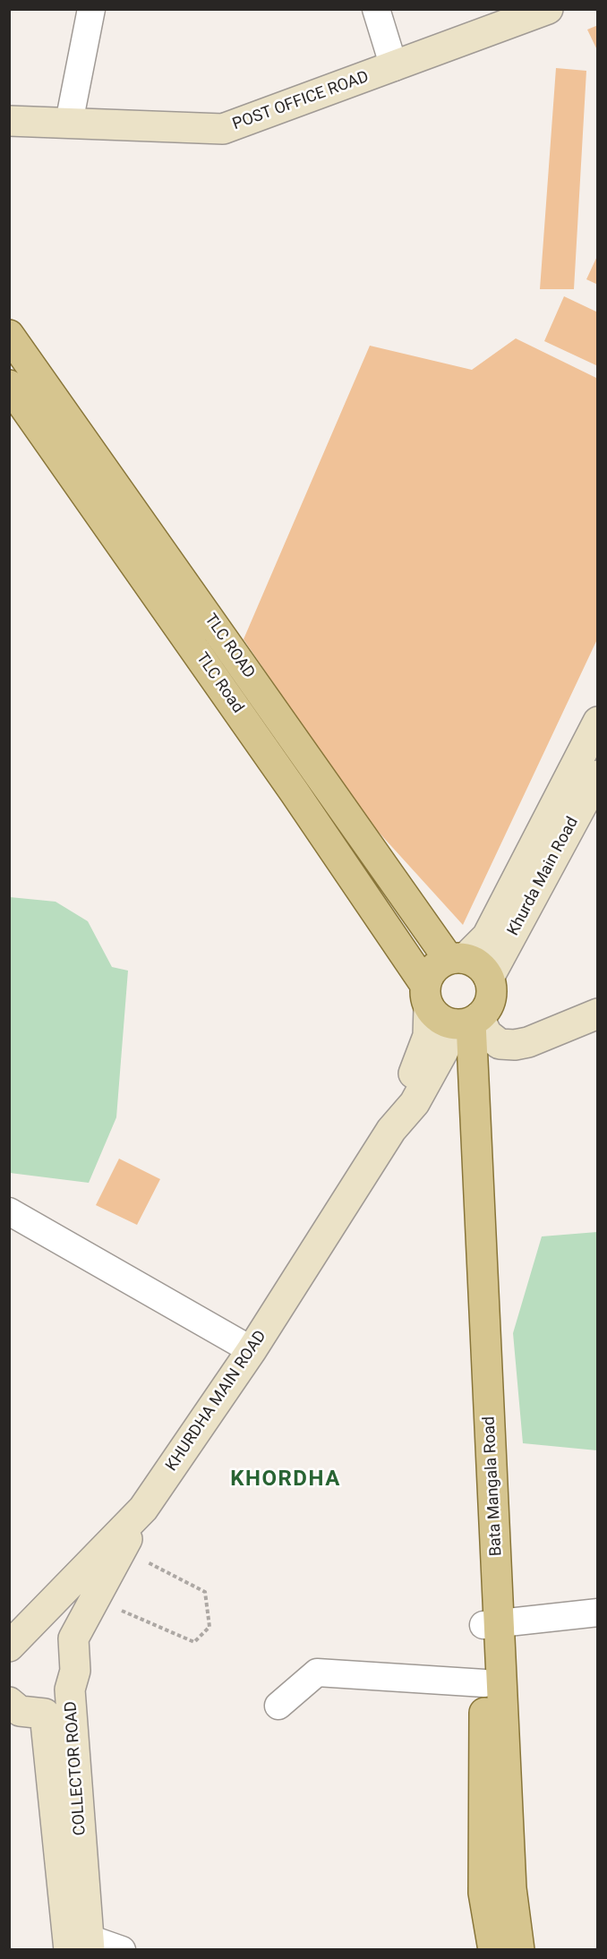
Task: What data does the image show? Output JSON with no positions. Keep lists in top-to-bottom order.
{
  "streets": {
    "main road": [
      "POST OFFICE ROAD",
      "TLC ROAD",
      "TLC Road",
      "Khurda Main Road",
      "KHURDHA MAIN ROAD",
      "Bata Mangala Road",
      "COLLECTOR ROAD"
    ]
  },
  "crossings": [
    ["TLC ROAD", "TLC Road"],
    ["TLC ROAD", "Khurda Main Road"],
    ["TLC ROAD", "Bata Mangala Road"],
    ["TLC Road", "Khurda Main Road"],
    ["TLC Road", "Bata Mangala Road"],
    ["Khurda Main Road", "Bata Mangala Road"]
  ],
  "districts": ["KHORDHA"]
}
